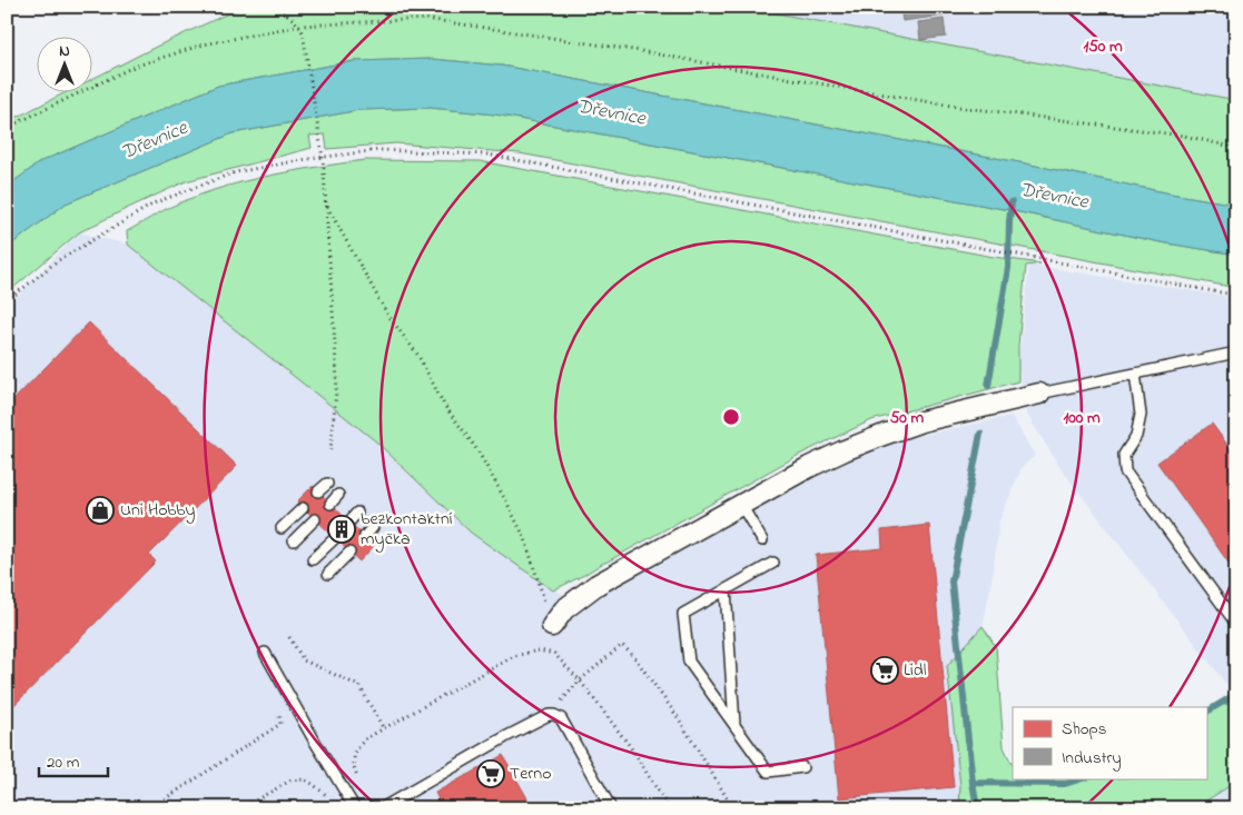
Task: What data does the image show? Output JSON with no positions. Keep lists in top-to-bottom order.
{
  "water": ["Dřevnice"],
  "places": {
    "shop": ["Uni Hobby"],
    "building": ["bezkontaktní myčka"],
    "supermarket": ["Lidl", "Terno"]
  },
  "legend": ["Shops", "Industry"],
  "scale_bar": "20 m",
  "north": "top",
  "rings": ["150 m", "50 m", "100 m"]
}
